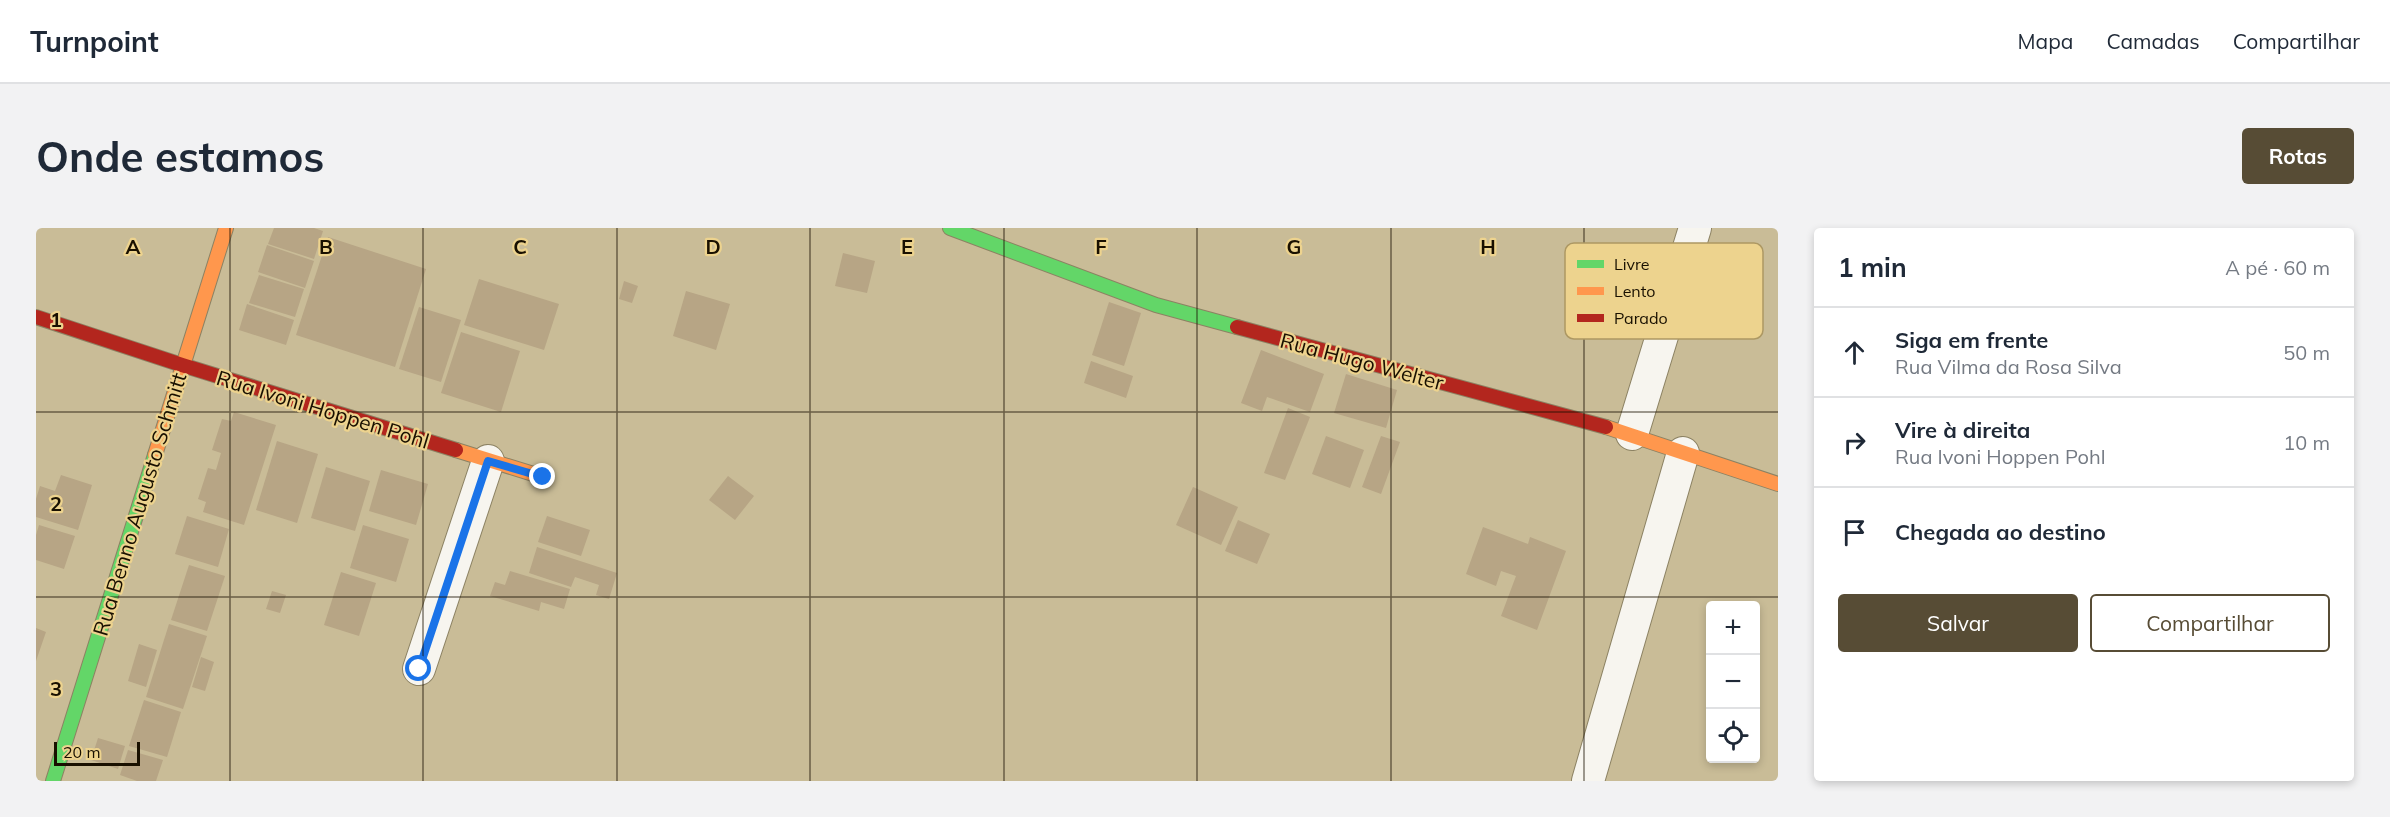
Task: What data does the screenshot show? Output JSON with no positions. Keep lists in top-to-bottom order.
{
  "streets": {
    "street": ["Rua Hugo Welter", "Rua Ivoni Hoppen Pohl", "Rua Benno Augusto Schmitt"]
  },
  "crossings": [
    ["Rua Ivoni Hoppen Pohl", "Rua Benno Augusto Schmitt"]
  ],
  "legend": ["Livre", "Lento", "Parado"],
  "scale_bar": "20 m",
  "page": {
    "header": "Turnpoint",
    "nav": ["Mapa", "Camadas", "Compartilhar"],
    "buttons": [
      "Rotas",
      ["Salvar", "Compartilhar"]
    ],
    "title": "Onde estamos",
    "heading": ["1 min", "A pé · 60 m"],
    "list": [
      ["Siga em frente", "Rua Vilma da Rosa Silva", "50 m"],
      ["Vire à direita", "Rua Ivoni Hoppen Pohl", "10 m"],
      "Chegada ao destino"
    ],
    "map_buttons": ["+", "−"],
    "scale": "20 m"
  },
  "grid": {
    "columns": [
      "A",
      "B",
      "C",
      "D",
      "E",
      "F",
      "G",
      "H"
    ],
    "rows": ["1", "2", "3"]
  }
}
